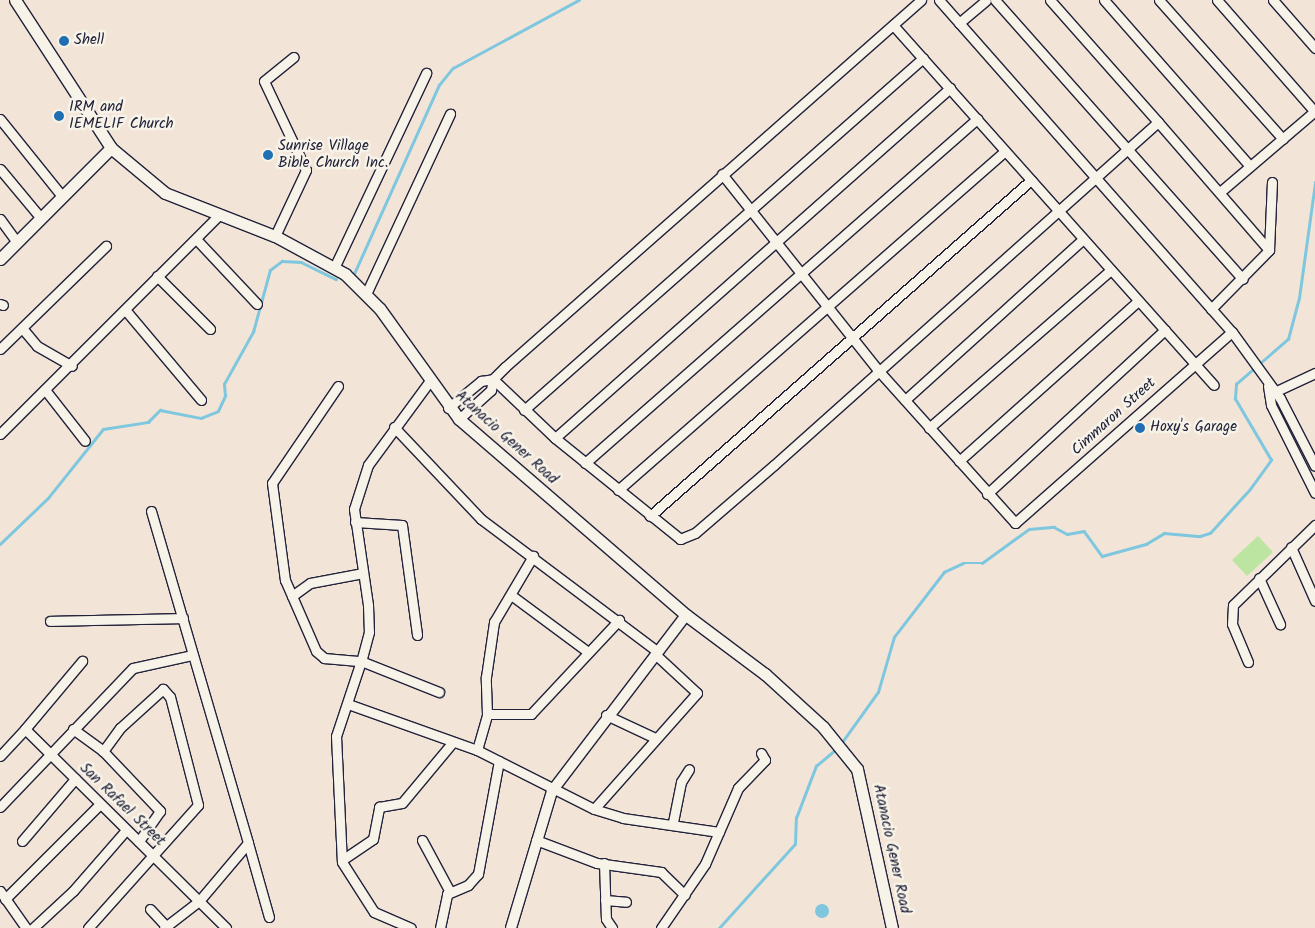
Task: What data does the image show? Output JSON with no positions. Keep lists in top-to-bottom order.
{
  "streets": {
    "main road": ["Atanacio Gener Road"],
    "street": ["Cimmaron Street", "San Rafael Street"]
  },
  "places": [
    "Shell",
    "IRM and IEMELIF Church",
    "Sunrise Village Bible Church Inc.",
    "Hoxy's Garage"
  ]
}
